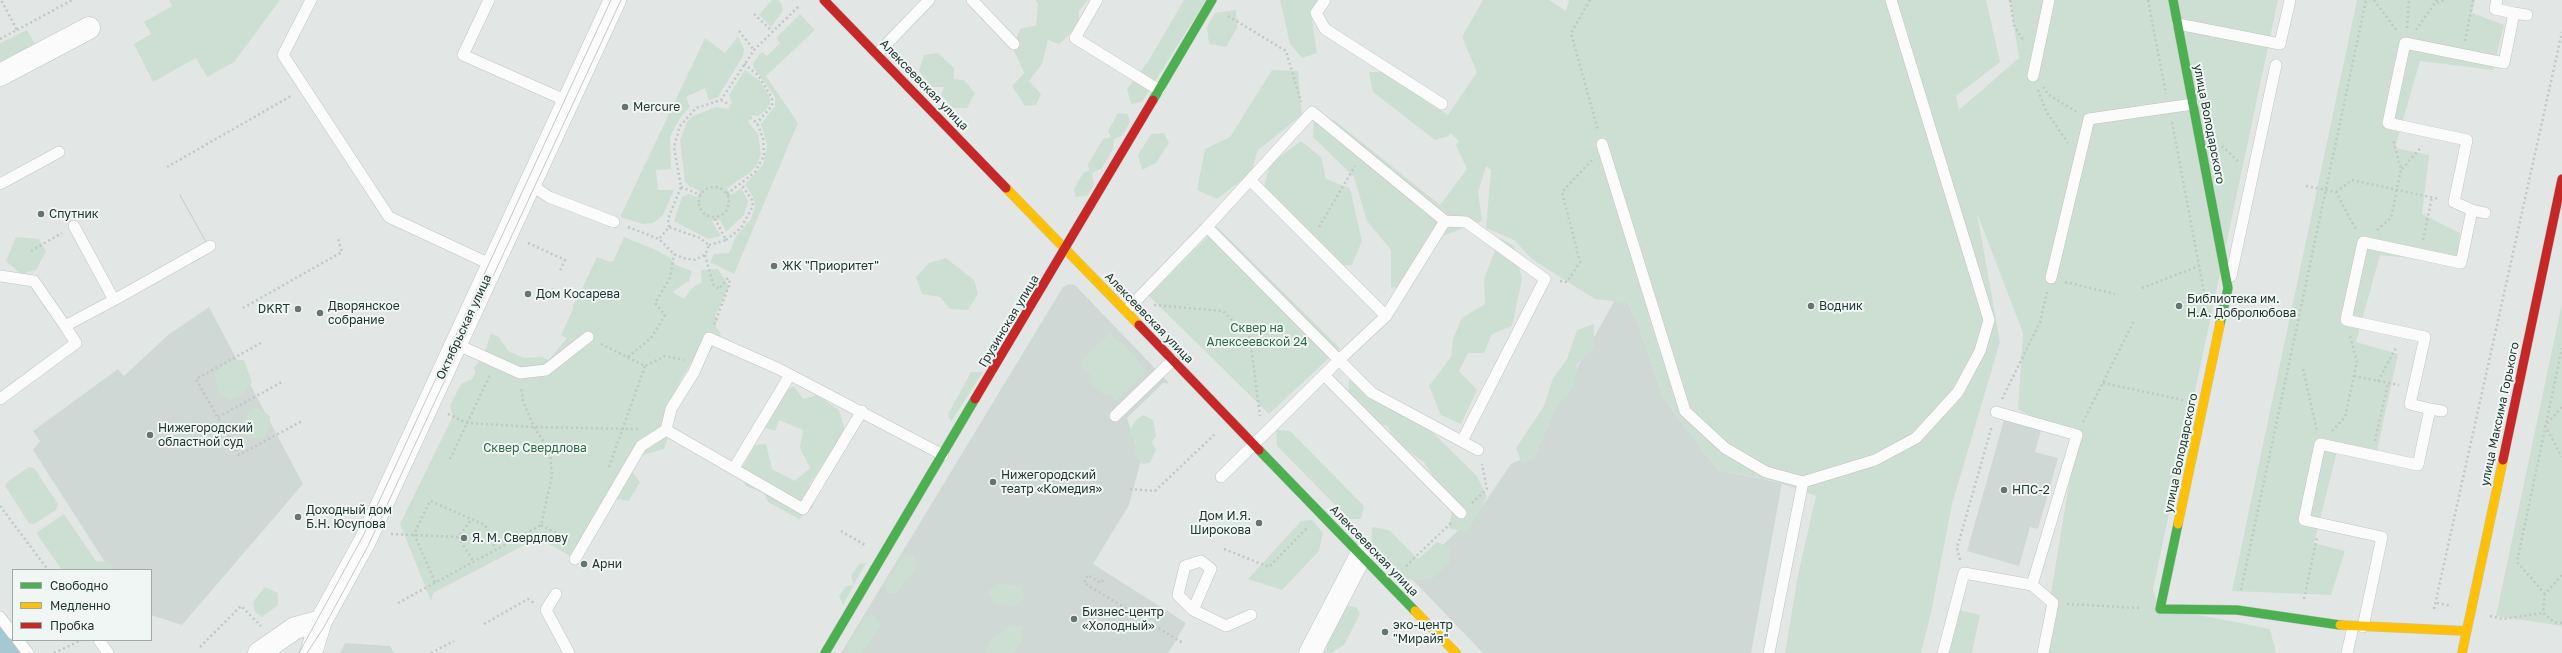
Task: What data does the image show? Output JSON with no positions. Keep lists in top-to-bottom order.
{
  "streets": {
    "street": [
      "Алексеевская улица",
      "улица Володарского",
      "Грузинская улица",
      "Октябрьская улица",
      "улица Максима Горького"
    ]
  },
  "crossings": [
    ["Алексеевская улица", "Грузинская улица"]
  ],
  "parks": ["Сквер на Алексеевской 24", "Сквер Свердлова"],
  "places": [
    "Mercure",
    "Спутник",
    "ЖК \"Приоритет\"",
    "Дом Косарева",
    "Водник",
    "Библиотека им. Н.А. Добролюбова",
    "DKRT",
    "Дворянское собрание",
    "Нижегородский областной суд",
    "Нижегородский театр «Комедия»",
    "НПС-2",
    "Доходный дом Б.Н. Юсупова",
    "Дом И.Я. Широкова",
    "Я. М. Свердлову",
    "Арни",
    "Бизнес-центр «Холодный»",
    "эко-центр \"Мирайя\""
  ],
  "legend": ["Свободно", "Медленно", "Пробка"]
}
